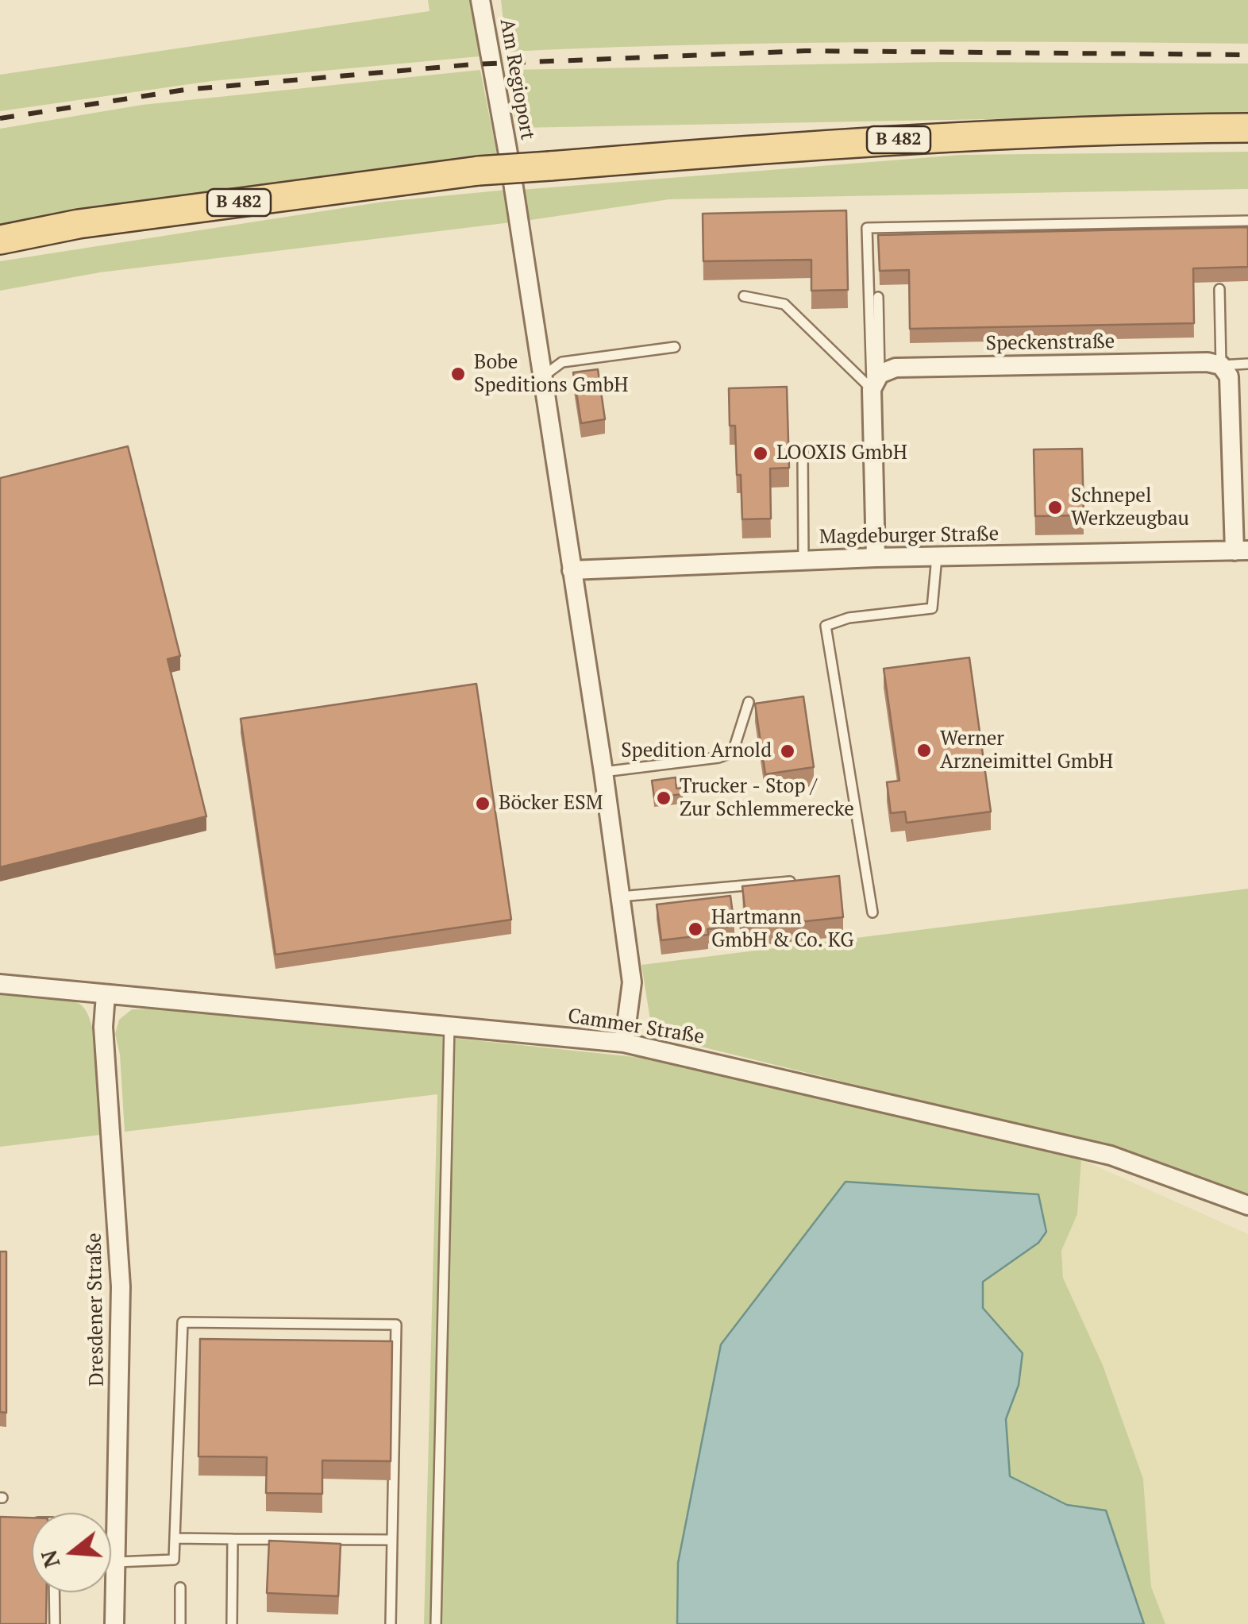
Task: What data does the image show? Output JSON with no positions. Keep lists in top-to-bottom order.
{
  "streets": {
    "main road": ["B 482"],
    "street": [
      "Am Regioport",
      "Speckenstraße",
      "Magdeburger Straße",
      "Cammer Straße",
      "Dresdener Straße"
    ]
  },
  "crossings": [
    ["Cammer Straße", "Dresdener Straße"]
  ],
  "places": [
    "Bobe Speditions GmbH",
    "LOOXIS GmbH",
    "Schnepel Werkzeugbau",
    "Werner Arzneimittel GmbH",
    "Spedition Arnold",
    "Trucker - Stop / Zur Schlemmerecke",
    "Böcker ESM",
    "Hartmann GmbH & Co. KG"
  ],
  "north": "left"
}
